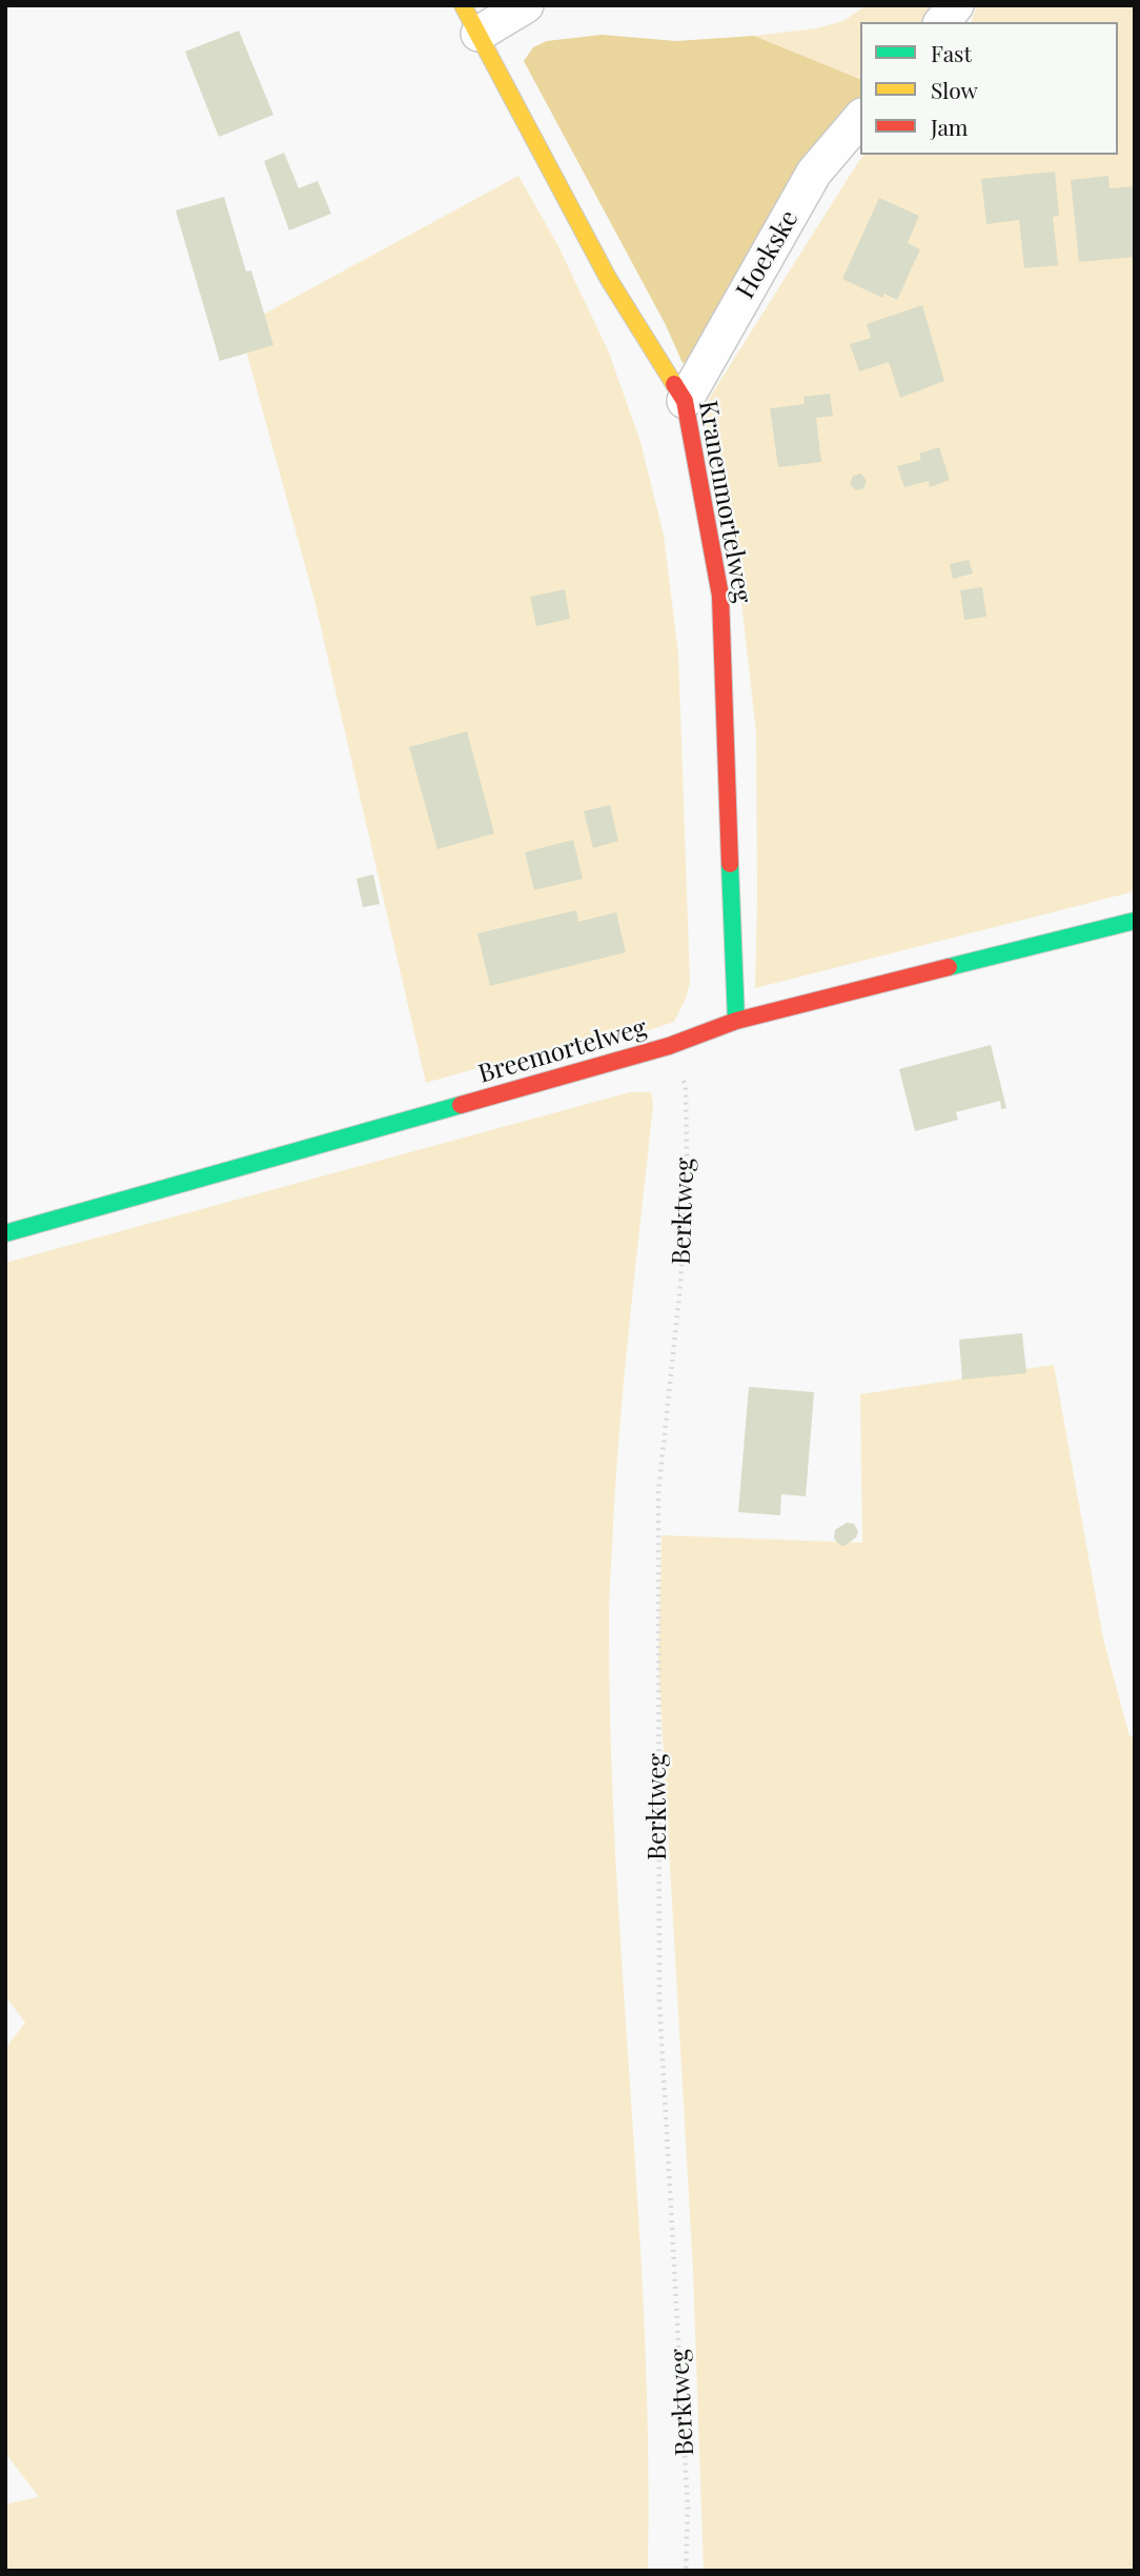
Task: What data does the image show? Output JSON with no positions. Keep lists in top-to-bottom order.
{
  "streets": {
    "street": ["Hoekske", "Kranenmortelweg", "Breemortelweg"],
    "path": ["Berktweg"]
  },
  "crossings": [
    ["Hoekske", "Kranenmortelweg"],
    ["Kranenmortelweg", "Breemortelweg"],
    ["Breemortelweg", "Berktweg"]
  ],
  "legend": ["Fast", "Slow", "Jam"]
}
